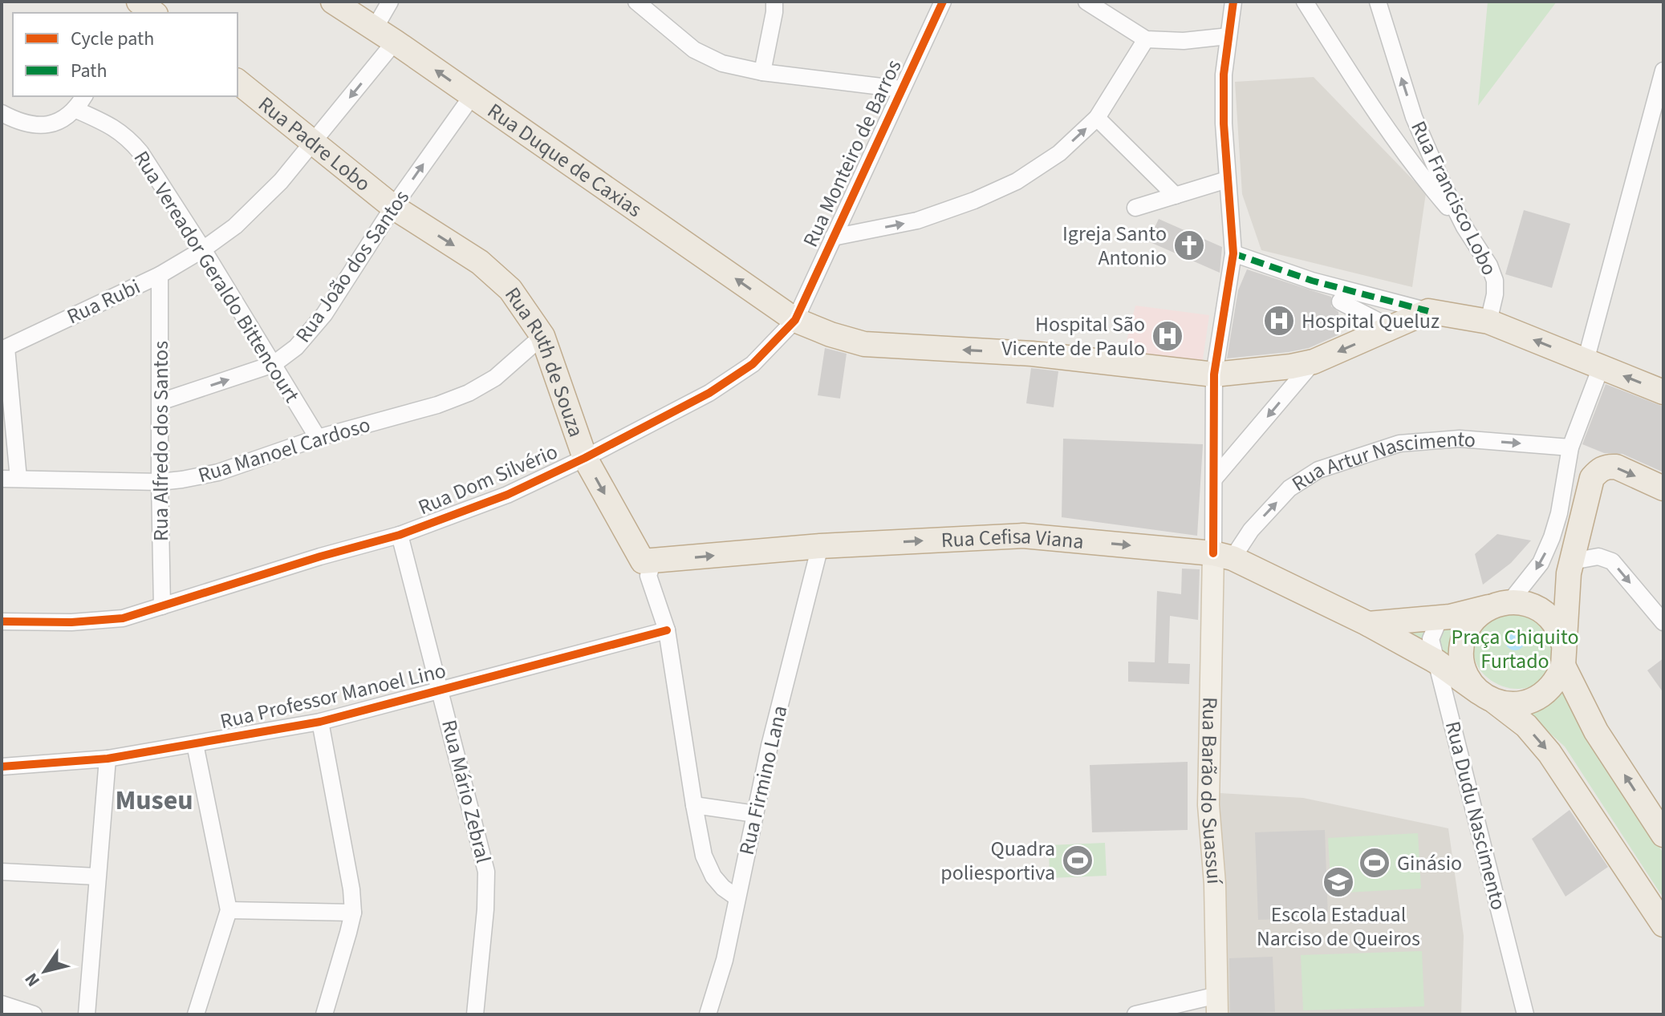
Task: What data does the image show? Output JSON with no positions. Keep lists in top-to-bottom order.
{
  "streets": {
    "highway": [
      "Rua Padre Lobo",
      "Rua Duque de Caxias",
      "Rua Ruth de Souza",
      "Rua Cefisa Viana"
    ],
    "main road": ["Rua Barão do Suassuí"],
    "street": [
      "Rua Monteiro de Barros",
      "Rua Francisco Lobo",
      "Rua João dos Santos",
      "Rua Vereador Geraldo Bittencourt",
      "Rua Rubi",
      "Rua Alfredo dos Santos",
      "Rua Manoel Cardoso",
      "Rua Artur Nascimento",
      "Rua Dom Silvério",
      "Rua Professor Manoel Lino",
      "Rua Firmino Lana",
      "Rua Mário Zebral",
      "Rua Dudu Nascimento"
    ]
  },
  "crossings": [
    ["Rua Padre Lobo", "Rua João dos Santos"],
    ["Rua Padre Lobo", "Rua Rubi"],
    ["Rua Padre Lobo", "Rua Ruth de Souza"],
    ["Rua Monteiro de Barros", "Rua Duque de Caxias"],
    ["Rua Monteiro de Barros", "Rua Dom Silvério"],
    ["Rua Duque de Caxias", "Rua João dos Santos"],
    ["Rua Duque de Caxias", "Rua Rubi"],
    ["Rua Duque de Caxias", "Rua Dom Silvério"],
    ["Rua Duque de Caxias", "Rua Barão do Suassuí"],
    ["Rua João dos Santos", "Rua Vereador Geraldo Bittencourt"],
    ["Rua João dos Santos", "Rua Ruth de Souza"],
    ["Rua João dos Santos", "Rua Alfredo dos Santos"],
    ["Rua Vereador Geraldo Bittencourt", "Rua Rubi"],
    ["Rua Vereador Geraldo Bittencourt", "Rua Manoel Cardoso"],
    ["Rua Rubi", "Rua Alfredo dos Santos"],
    ["Rua Ruth de Souza", "Rua Manoel Cardoso"],
    ["Rua Ruth de Souza", "Rua Dom Silvério"],
    ["Rua Ruth de Souza", "Rua Cefisa Viana"],
    ["Rua Ruth de Souza", "Rua Professor Manoel Lino"],
    ["Rua Ruth de Souza", "Rua Firmino Lana"],
    ["Rua Alfredo dos Santos", "Rua Manoel Cardoso"],
    ["Rua Alfredo dos Santos", "Rua Dom Silvério"],
    ["Rua Artur Nascimento", "Rua Cefisa Viana"],
    ["Rua Artur Nascimento", "Rua Barão do Suassuí"],
    ["Rua Dom Silvério", "Rua Mário Zebral"],
    ["Rua Cefisa Viana", "Rua Firmino Lana"],
    ["Rua Cefisa Viana", "Rua Barão do Suassuí"],
    ["Rua Cefisa Viana", "Rua Dudu Nascimento"],
    ["Rua Professor Manoel Lino", "Rua Mário Zebral"]
  ],
  "one_way": [
    "Rua Duque de Caxias",
    "Rua João dos Santos",
    "Rua Ruth de Souza",
    "Rua Artur Nascimento",
    "Rua Cefisa Viana"
  ],
  "districts": ["Museu"],
  "parks": ["Praça Chiquito Furtado"],
  "places": {
    "church": ["Igreja Santo Antonio"],
    "hospital": ["Hospital Queluz", "Hospital São Vicente de Paulo"],
    "sports": ["Quadra poliesportiva", "Ginásio"],
    "school or university": ["Escola Estadual Narciso de Queiros"]
  },
  "legend": ["Cycle path", "Path"],
  "north": "bottom left"
}
